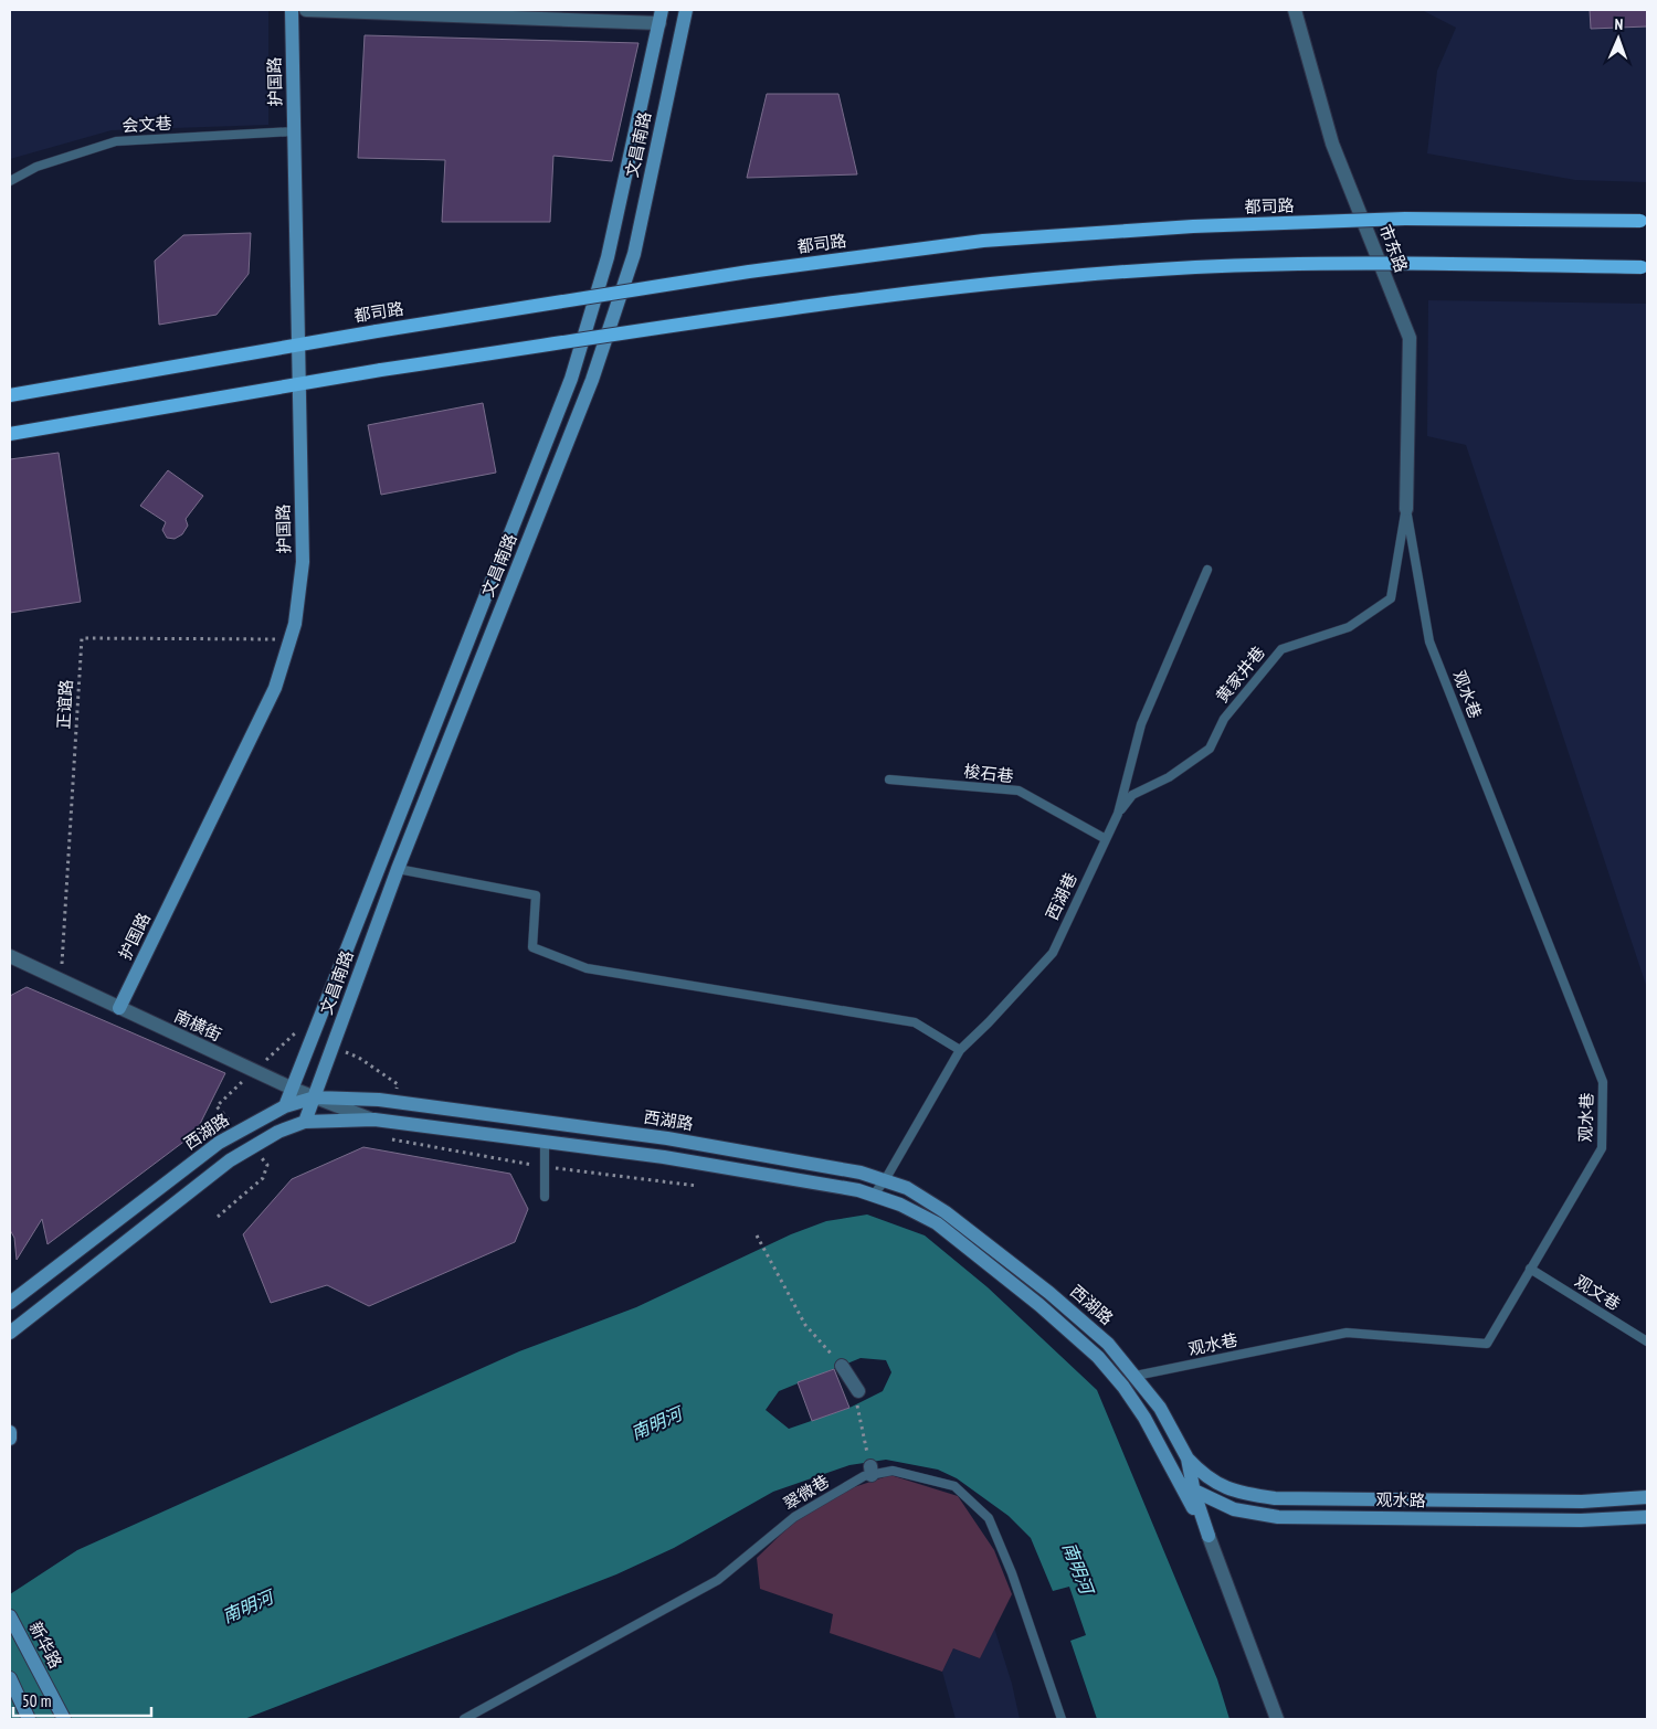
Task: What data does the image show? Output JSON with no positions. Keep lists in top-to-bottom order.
{
  "streets": {
    "main road": [
      "护国路",
      "文昌南路",
      "都司路",
      "西湖路",
      "观水路",
      "新华路"
    ],
    "street": ["市东路", "南横街"],
    "lane": [
      "会文巷",
      "黄家井巷",
      "观水巷",
      "梭石巷",
      "西湖巷",
      "观文巷",
      "翠微巷"
    ],
    "path": ["正谊路"]
  },
  "crossings": [
    ["护国路", "会文巷"],
    ["护国路", "都司路"],
    ["护国路", "正谊路"],
    ["护国路", "南横街"],
    ["文昌南路", "南横街"],
    ["文昌南路", "西湖路"],
    ["市东路", "黄家井巷"],
    ["市东路", "观水巷"],
    ["黄家井巷", "观水巷"],
    ["黄家井巷", "西湖巷"],
    ["观水巷", "西湖路"],
    ["观水巷", "观文巷"],
    ["正谊路", "南横街"],
    ["梭石巷", "西湖巷"],
    ["西湖巷", "西湖路"],
    ["南横街", "西湖路"],
    ["西湖路", "观水路"]
  ],
  "water": ["南明河"],
  "scale_bar": "50 m",
  "north": "top"
}
